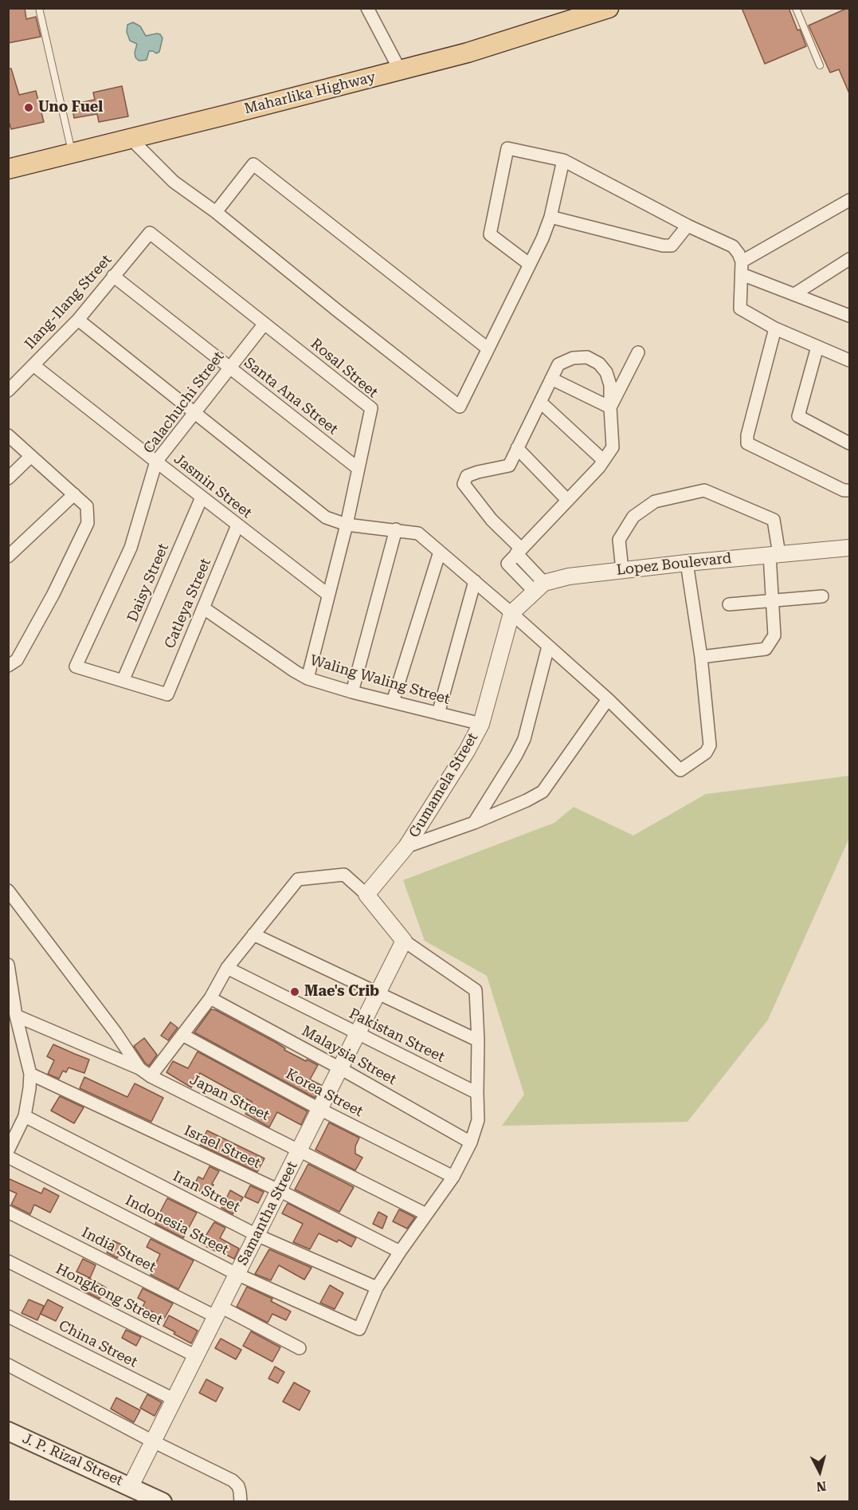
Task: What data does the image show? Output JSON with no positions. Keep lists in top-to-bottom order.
{
  "streets": {
    "main road": ["Maharlika Highway", "J. P. Rizal Street"],
    "street": [
      "Ilang-Ilang Street",
      "Rosal Street",
      "Santa Ana Street",
      "Calachuchi Street",
      "Jasmin Street",
      "Lopez Boulevard",
      "Daisy Street",
      "Catleya Street",
      "Waling Waling Street",
      "Gumamela Street",
      "Pakistan Street",
      "Malaysia Street",
      "Korea Street",
      "Japan Street",
      "Israel Street",
      "Iran Street",
      "Samantha Street",
      "Indonesia Street",
      "India Street",
      "Hongkong Street",
      "China Street"
    ]
  },
  "crossings": [
    ["Ilang-Ilang Street", "Rosal Street"],
    ["Ilang-Ilang Street", "Santa Ana Street"],
    ["Ilang-Ilang Street", "Jasmin Street"],
    ["Rosal Street", "Santa Ana Street"],
    ["Rosal Street", "Calachuchi Street"],
    ["Rosal Street", "Jasmin Street"],
    ["Rosal Street", "Waling Waling Street"],
    ["Santa Ana Street", "Calachuchi Street"],
    ["Calachuchi Street", "Jasmin Street"],
    ["Calachuchi Street", "Daisy Street"],
    ["Calachuchi Street", "Catleya Street"],
    ["Jasmin Street", "Daisy Street"],
    ["Jasmin Street", "Catleya Street"],
    ["Lopez Boulevard", "Gumamela Street"],
    ["Daisy Street", "Catleya Street"],
    ["Catleya Street", "Waling Waling Street"],
    ["Waling Waling Street", "Gumamela Street"],
    ["Pakistan Street", "Samantha Street"],
    ["Malaysia Street", "Samantha Street"],
    ["Korea Street", "Samantha Street"],
    ["Japan Street", "Samantha Street"],
    ["Israel Street", "Samantha Street"],
    ["Iran Street", "Samantha Street"],
    ["Iran Street", "Indonesia Street"],
    ["Samantha Street", "Indonesia Street"],
    ["Samantha Street", "India Street"],
    ["Samantha Street", "Hongkong Street"],
    ["Samantha Street", "China Street"],
    ["Samantha Street", "J. P. Rizal Street"]
  ],
  "places": ["Uno Fuel", "Mae's Crib"],
  "north": "bottom"
}
